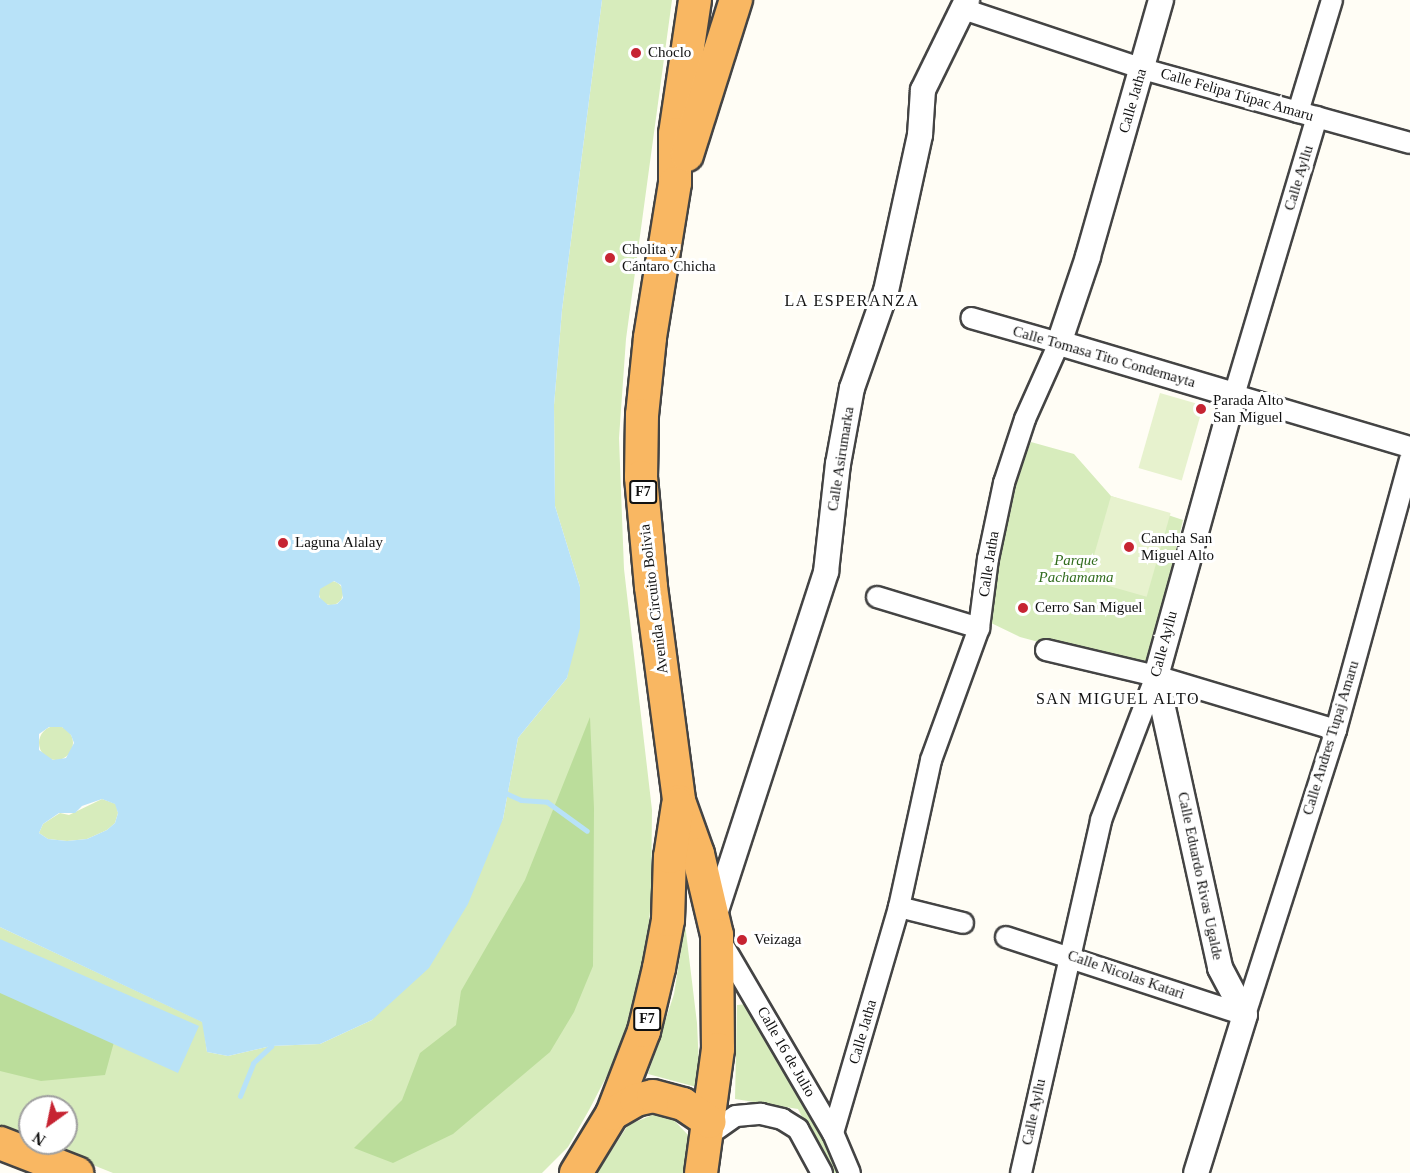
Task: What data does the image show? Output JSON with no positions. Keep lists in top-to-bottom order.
{
  "streets": {
    "highway": ["F7", "Avenida Circuito Bolivia"],
    "street": [
      "Calle Felipa Túpac Amaru",
      "Calle Jatha",
      "Calle Ayllu",
      "Calle Tomasa Tito Condemayta",
      "Calle Asirumarka",
      "Calle Andres Tupaj Amaru",
      "Calle Eduardo Rivas Ugalde",
      "Calle Nicolas Katari",
      "Calle 16 de Julio"
    ]
  },
  "crossings": [
    ["Calle Felipa Túpac Amaru", "Calle Jatha"],
    ["Calle Felipa Túpac Amaru", "Calle Ayllu"],
    ["Calle Felipa Túpac Amaru", "Calle Asirumarka"],
    ["Calle Jatha", "Calle Tomasa Tito Condemayta"],
    ["Calle Jatha", "Calle 16 de Julio"],
    ["Calle Ayllu", "Calle Tomasa Tito Condemayta"],
    ["Calle Ayllu", "Calle Eduardo Rivas Ugalde"],
    ["Calle Ayllu", "Calle Nicolas Katari"],
    ["Calle Asirumarka", "Avenida Circuito Bolivia"],
    ["Calle Asirumarka", "Calle 16 de Julio"],
    ["F7", "Avenida Circuito Bolivia"],
    ["Avenida Circuito Bolivia", "Calle 16 de Julio"],
    ["Calle Andres Tupaj Amaru", "Calle Eduardo Rivas Ugalde"],
    ["Calle Andres Tupaj Amaru", "Calle Nicolas Katari"],
    ["Calle Eduardo Rivas Ugalde", "Calle Nicolas Katari"]
  ],
  "districts": ["LA ESPERANZA", "SAN MIGUEL ALTO"],
  "parks": ["Parque Pachamama"],
  "places": [
    "Choclo",
    "Cholita y Cántaro Chicha",
    "Parada Alto San Miguel",
    "Laguna Alalay",
    "Cancha San Miguel Alto",
    "Cerro San Miguel",
    "Veizaga"
  ],
  "north": "bottom left"
}
